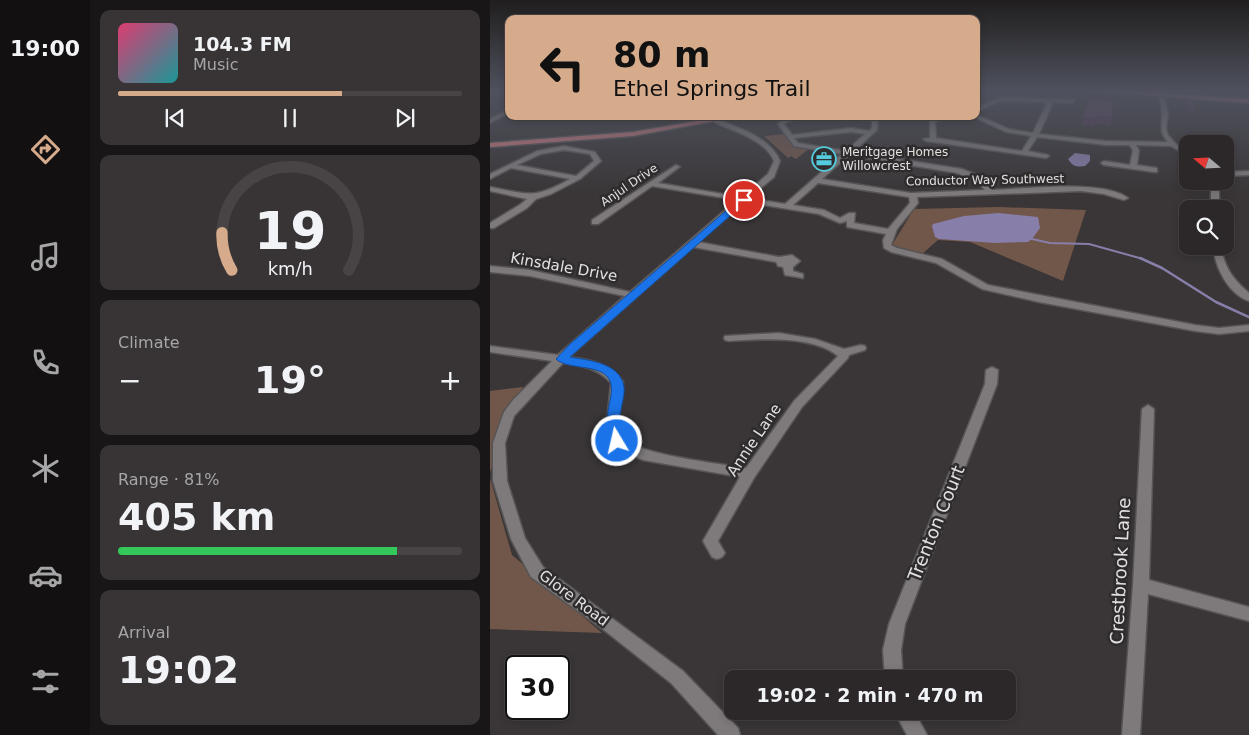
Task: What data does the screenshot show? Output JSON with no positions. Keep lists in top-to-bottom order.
{
  "streets": {
    "street": [
      "Conductor Way Southwest",
      "Anjul Drive",
      "Kinsdale Drive",
      "Annie Lane",
      "Trenton Court",
      "Crestbrook Lane",
      "Glore Road"
    ]
  },
  "crossings": [
    ["Kinsdale Drive", "Glore Road"]
  ],
  "places": {
    "office": ["Meritgage Homes Willowcrest"]
  },
  "north": "left",
  "page": {
    "tabs": "19:00",
    "turn": ["80 m", "Ethel Springs Trail"],
    "song": ["104.3 FM", "Music"],
    "tile": [
      "Climate",
      ["Range · 81%", "405 km"],
      ["Arrival", "19:02"]
    ],
    "heat": ["−", "19°", "+"],
    "limit": "30",
    "trip": "19:02 · 2 min · 470 m",
    "gauge": ["19", "km/h"]
  }
}
